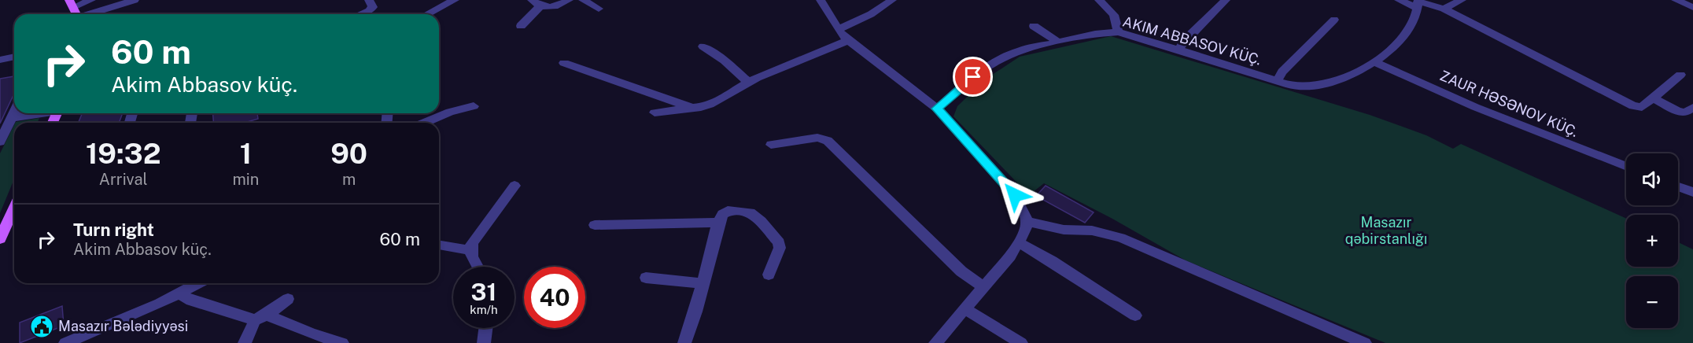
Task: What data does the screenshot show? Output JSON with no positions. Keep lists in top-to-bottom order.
{
  "streets": {
    "street": ["AKIM ABBASOV KÜÇ.", "ZAUR HƏSƏNOV KÜÇ."]
  },
  "crossings": [
    ["AKIM ABBASOV KÜÇ.", "ZAUR HƏSƏNOV KÜÇ."]
  ],
  "parks": ["Masazır qəbirstanlığı"],
  "places": {
    "public building": ["Masazır Bələdiyyəsi"]
  },
  "page": {
    "turn": ["60 m", "Akim Abbasov küç."],
    "eta": [
      "19:32",
      "Arrival",
      "1",
      "min",
      "90",
      "m"
    ],
    "map_buttons": ["+", "−"],
    "list": [
      {
        "name": "Turn right",
        "note": "Akim Abbasov küç.",
        "value": "60 m"
      }
    ],
    "speed": "31 km/h",
    "limit": "40"
  }
}
